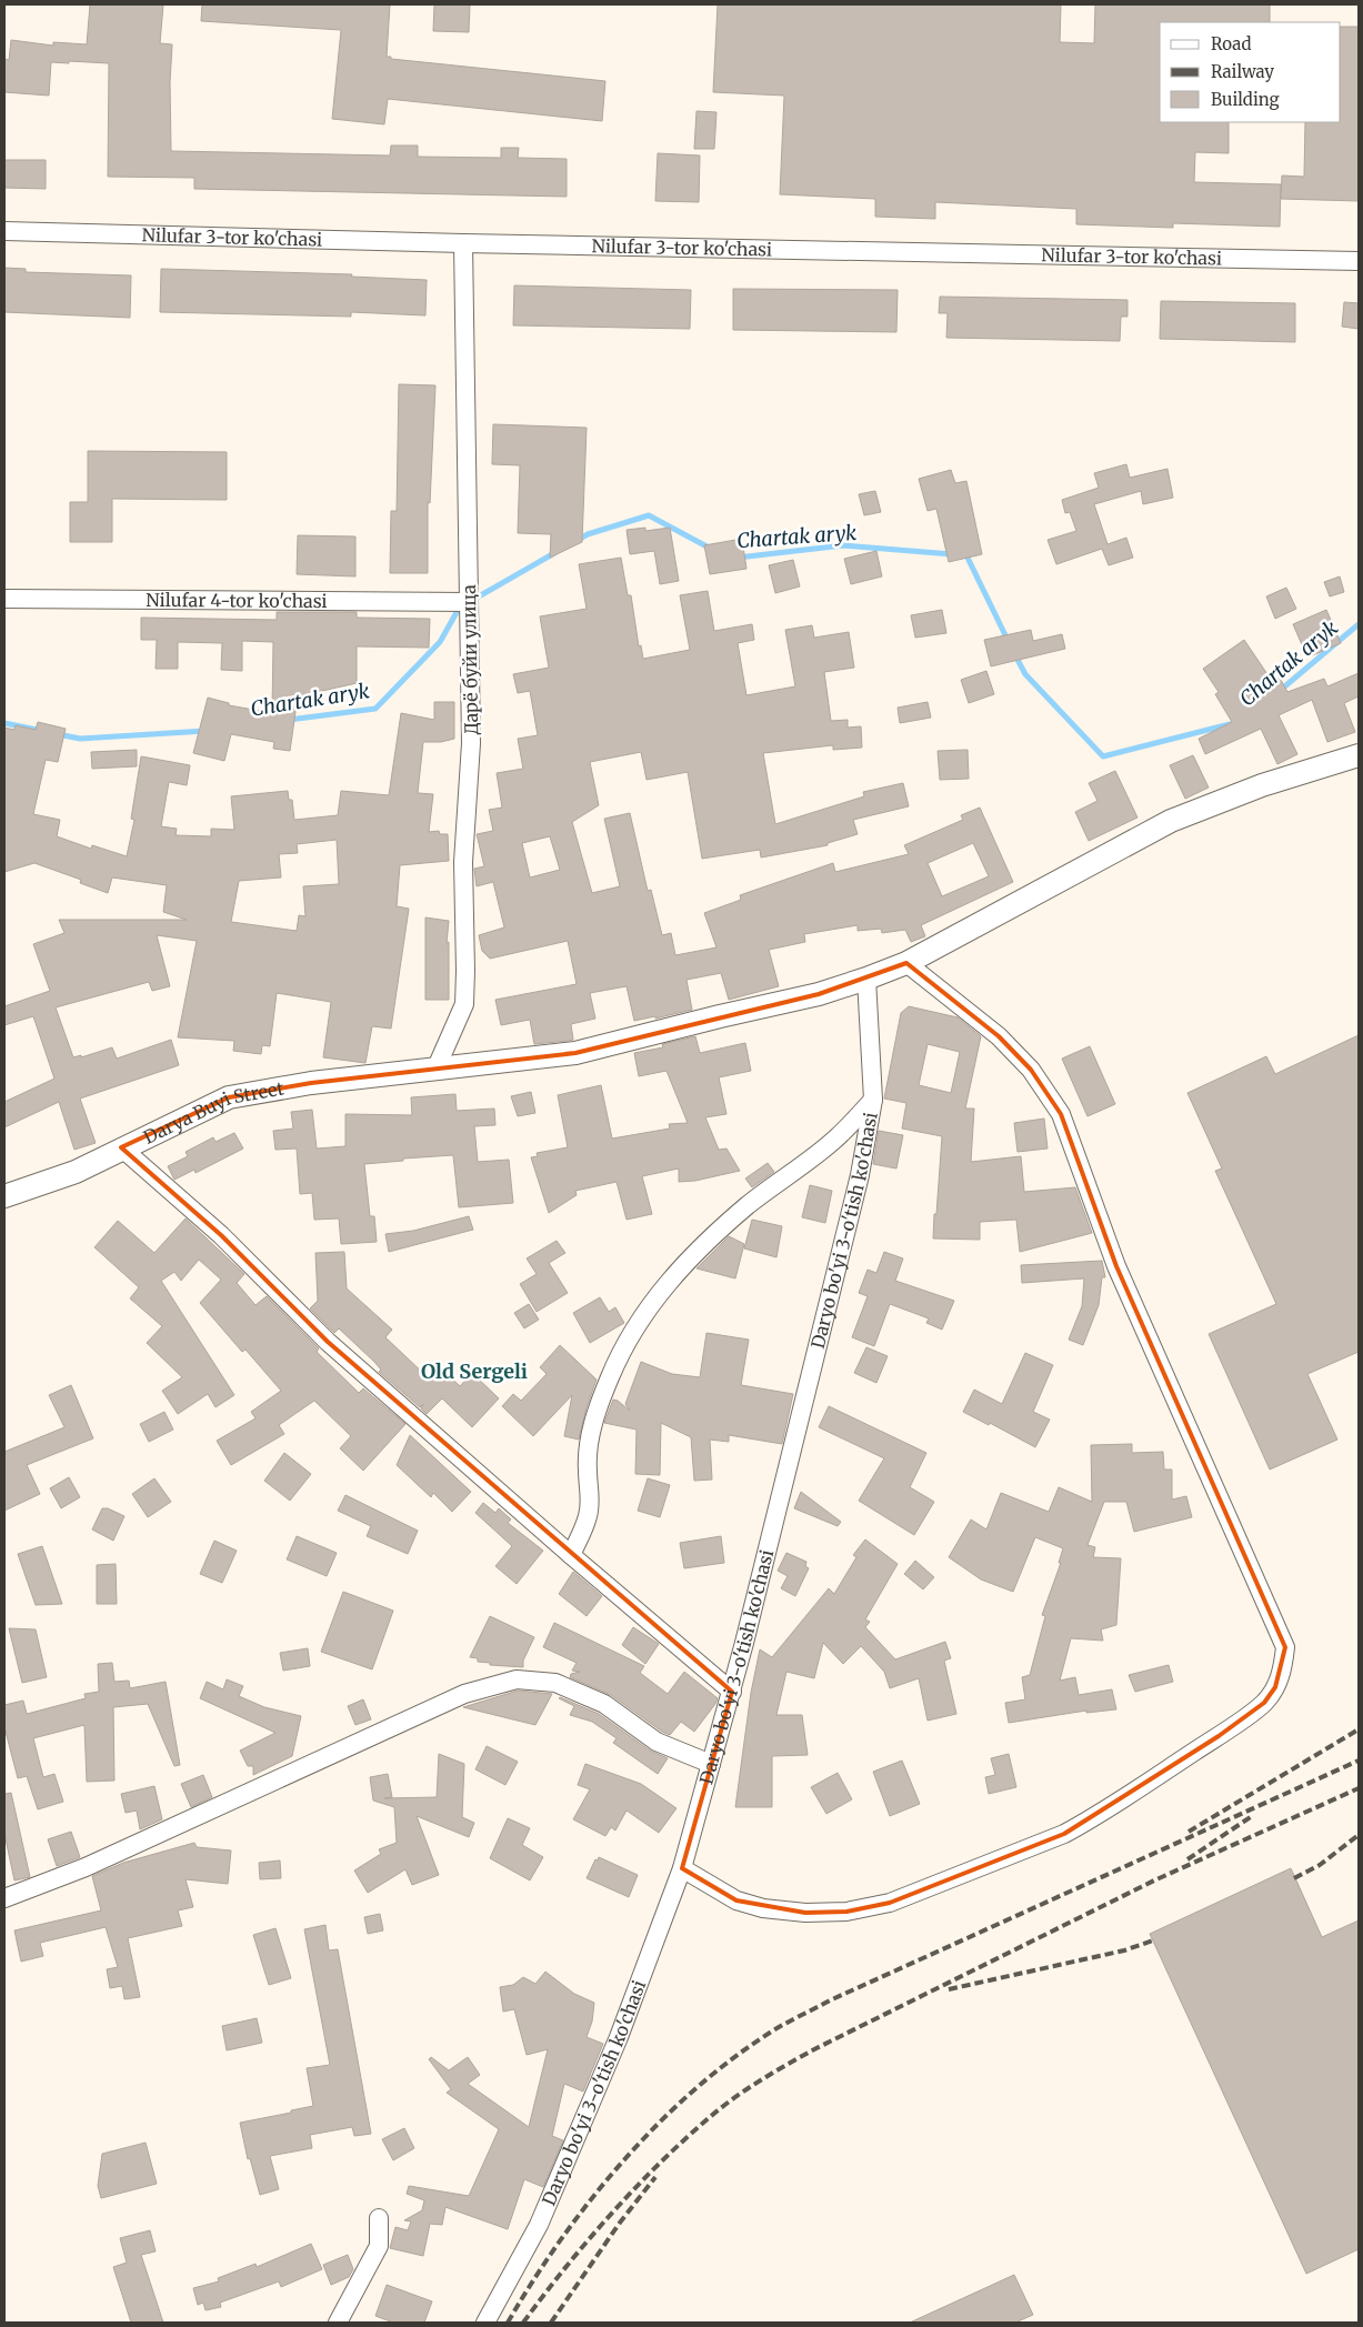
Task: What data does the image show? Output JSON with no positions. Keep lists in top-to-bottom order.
{
  "streets": {
    "street": [
      "Nilufar 3-tor ko'chasi",
      "Nilufar 4-tor ko'chasi",
      "Дарё буйи улица",
      "Darya Buyi Street",
      "Daryo bo'yi 3-o'tish ko'chasi"
    ]
  },
  "crossings": [
    ["Nilufar 3-tor ko'chasi", "Дарё буйи улица"],
    ["Nilufar 4-tor ko'chasi", "Дарё буйи улица"],
    ["Дарё буйи улица", "Darya Buyi Street"],
    ["Darya Buyi Street", "Daryo bo'yi 3-o'tish ko'chasi"]
  ],
  "districts": ["Old Sergeli"],
  "water": ["Chartak aryk"],
  "legend": ["Road", "Railway", "Building"]
}
